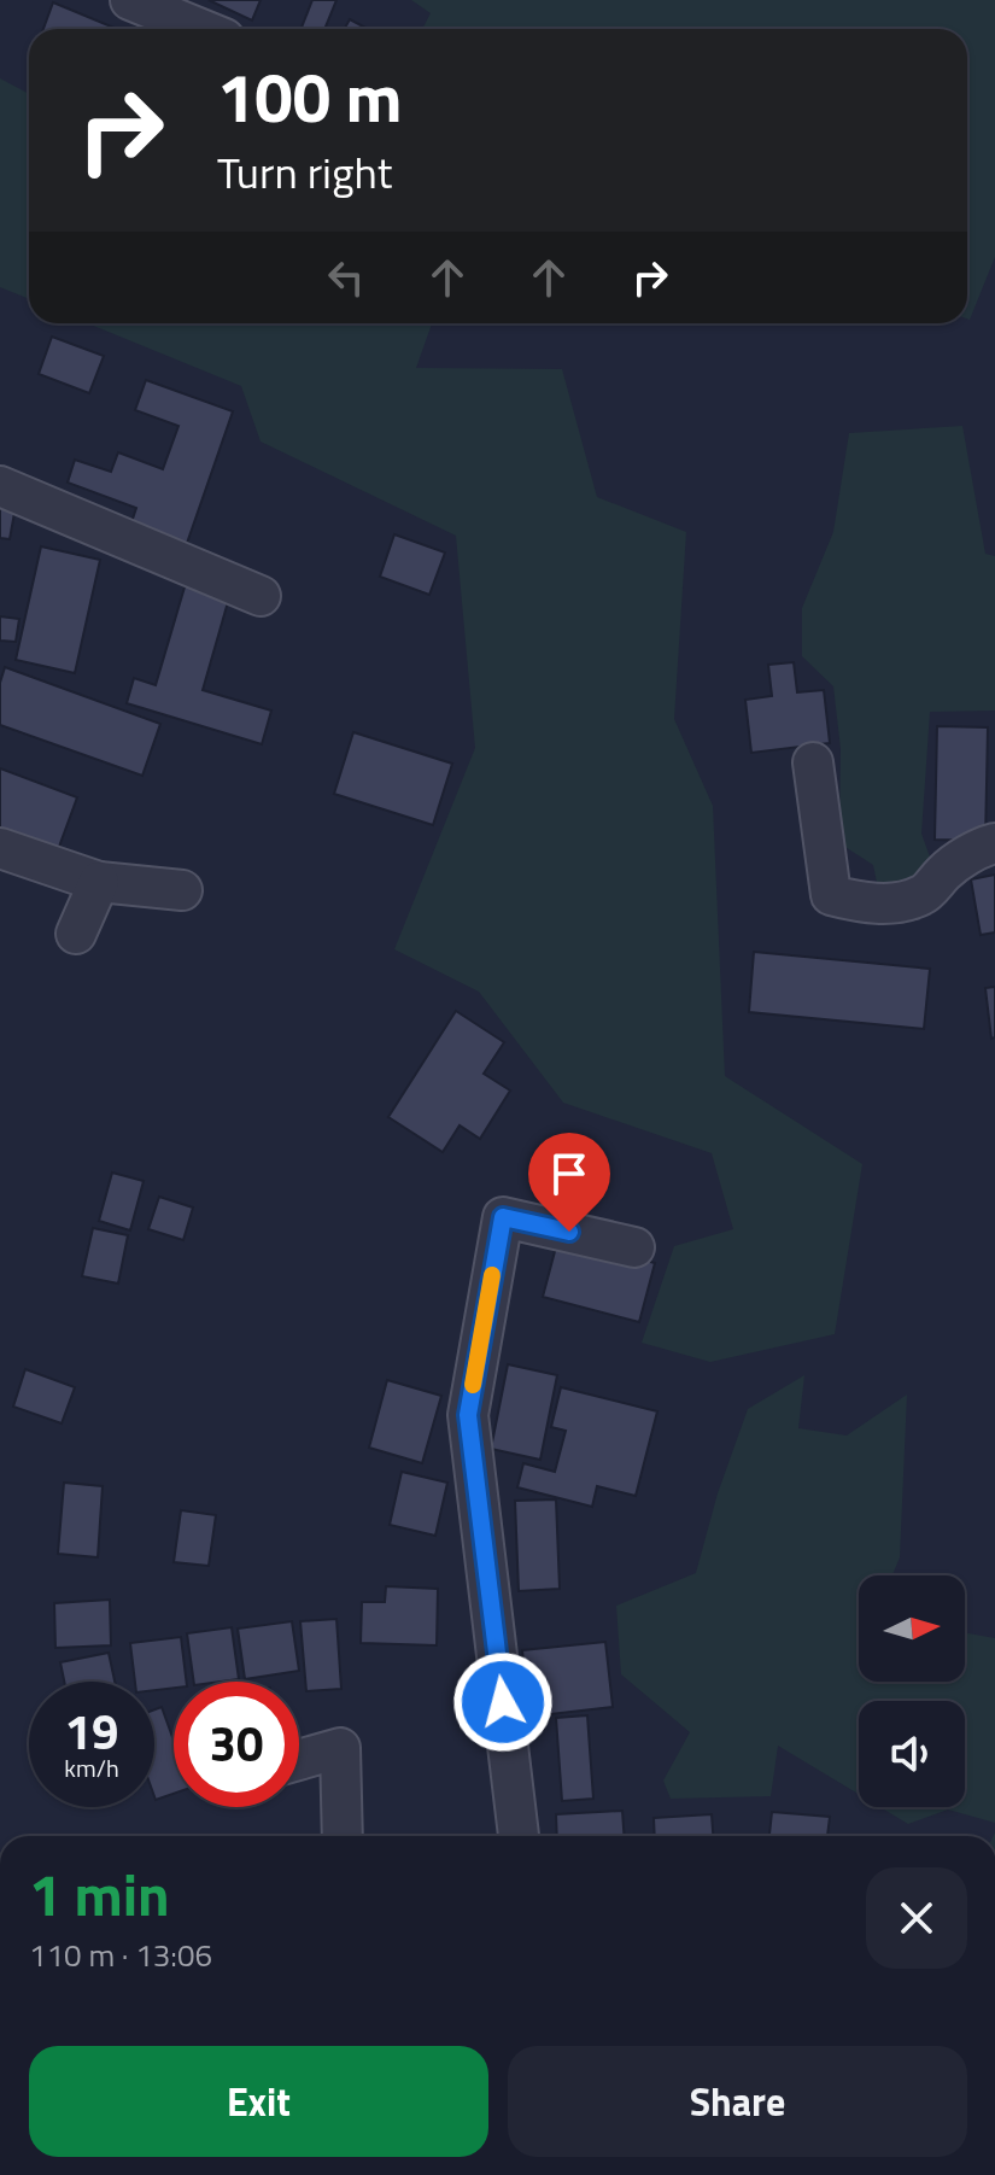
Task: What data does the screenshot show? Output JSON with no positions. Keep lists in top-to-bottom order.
{
  "north": "right",
  "page": {
    "turn": ["100 m", "Turn right"],
    "speed": "19 km/h",
    "limit": "30",
    "heading": ["1 min", "110 m · 13:06"],
    "buttons": ["Exit", "Share"]
  }
}
